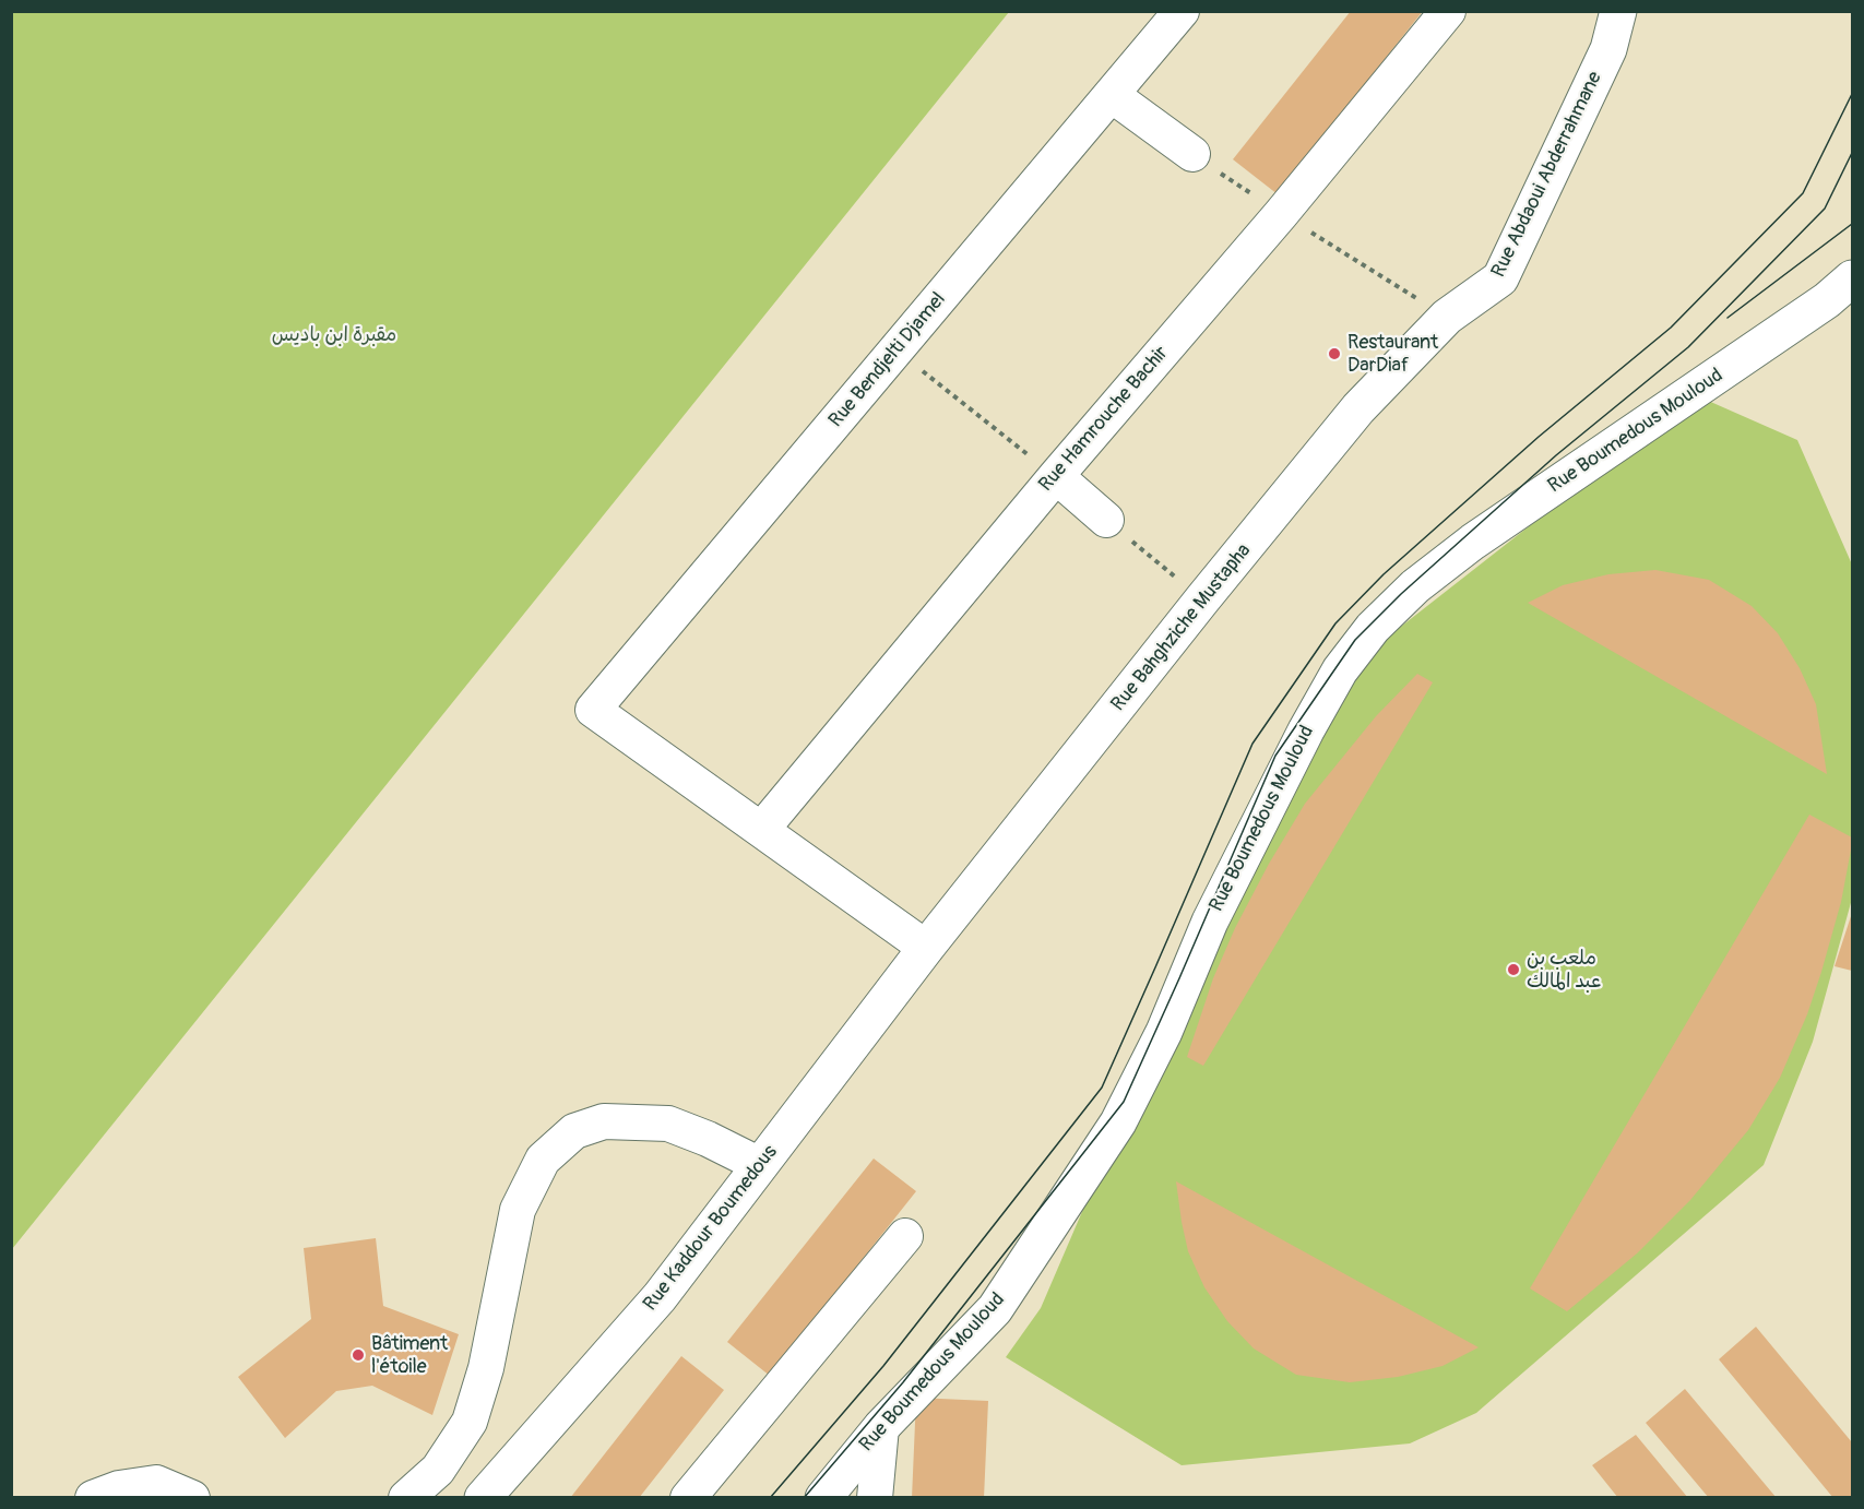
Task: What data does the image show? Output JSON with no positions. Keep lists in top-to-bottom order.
{
  "streets": {
    "street": [
      "Rue Abdaoui Abderrahmane",
      "Rue Bendjelti Djamel",
      "Rue Hamrouche Bachir",
      "Rue Boumedous Mouloud",
      "Rue Bahghziche Mustapha",
      "Rue Kaddour Boumedous"
    ]
  },
  "crossings": [
    ["Rue Abdaoui Abderrahmane", "Rue Bahghziche Mustapha"],
    ["Rue Bendjelti Djamel", "Rue Hamrouche Bachir"],
    ["Rue Bahghziche Mustapha", "Rue Kaddour Boumedous"]
  ],
  "parks": ["مقبرة ابن باديس"],
  "places": ["Restaurant DarDiaf", "ملعب بن عبد المالك", "Bâtiment l'étoile"]
}
